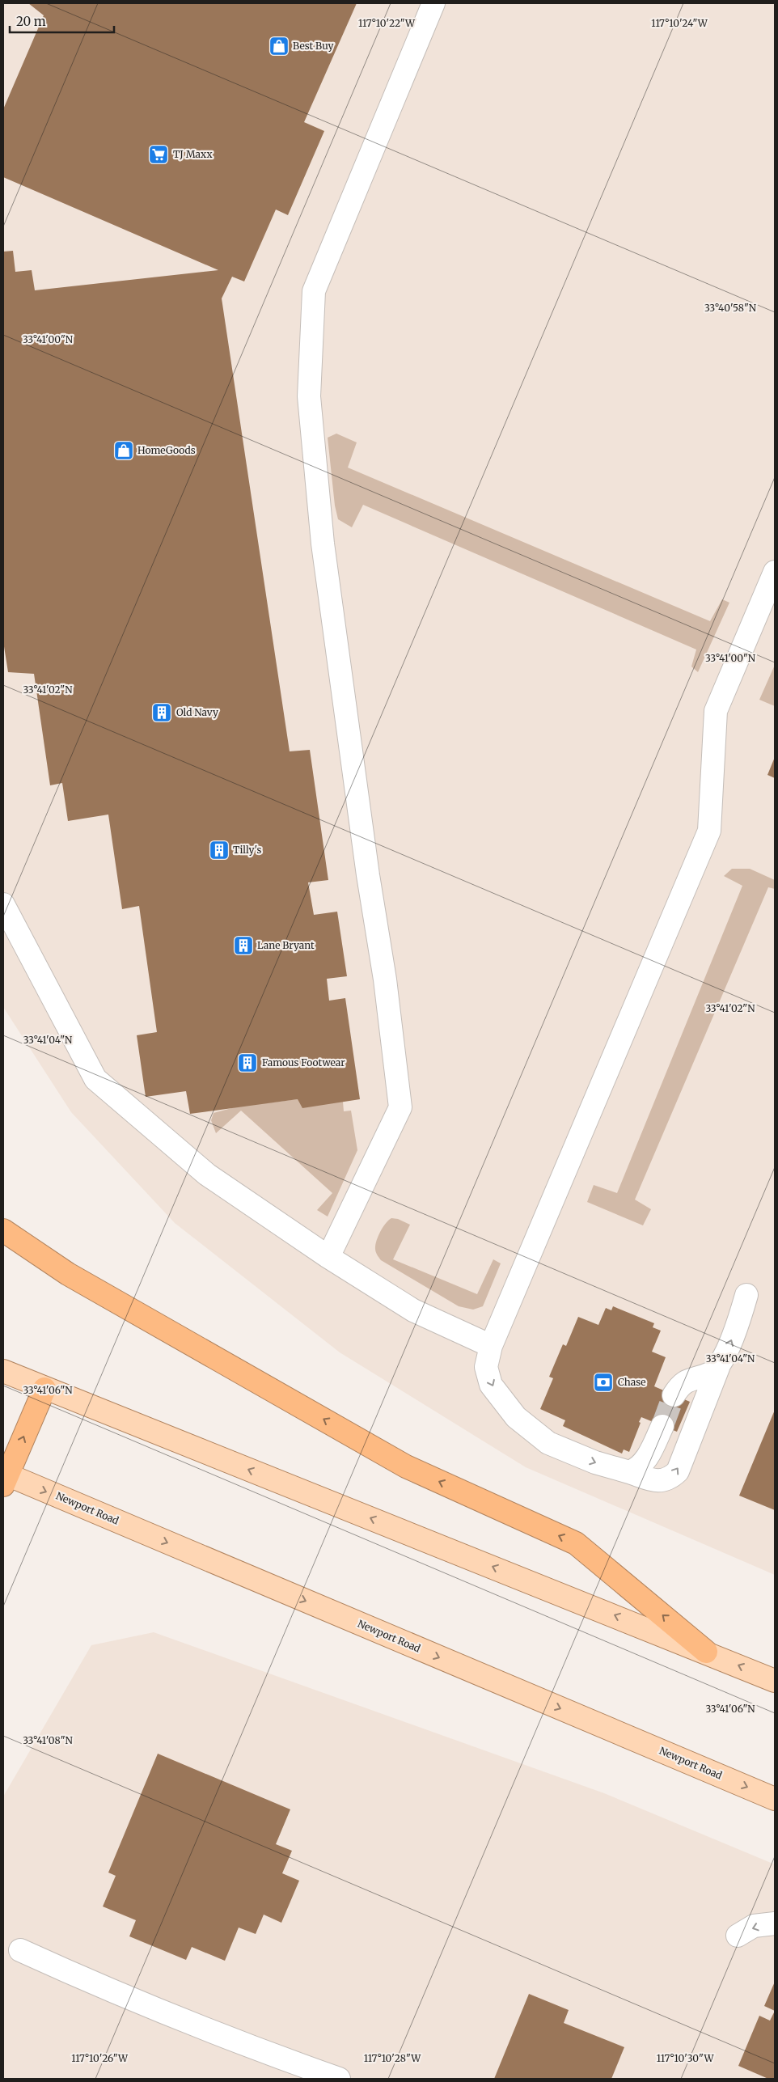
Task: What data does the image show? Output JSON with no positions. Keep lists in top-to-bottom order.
{
  "streets": {
    "main road": ["Newport Road"]
  },
  "places": {
    "shop": ["Best Buy", "HomeGoods"],
    "supermarket": ["TJ Maxx"],
    "building": [
      "Old Navy",
      "Tilly's",
      "Lane Bryant",
      "Famous Footwear"
    ],
    "bank": ["Chase"]
  },
  "scale_bar": "20 m",
  "coordinates": [
    "117°10'22\"W",
    "117°10'24\"W",
    "33°40'58\"N",
    "33°41'00\"N",
    "33°41'02\"N",
    "33°41'04\"N",
    "33°41'06\"N",
    "33°41'08\"N",
    "117°10'26\"W",
    "117°10'28\"W",
    "117°10'30\"W"
  ]
}
